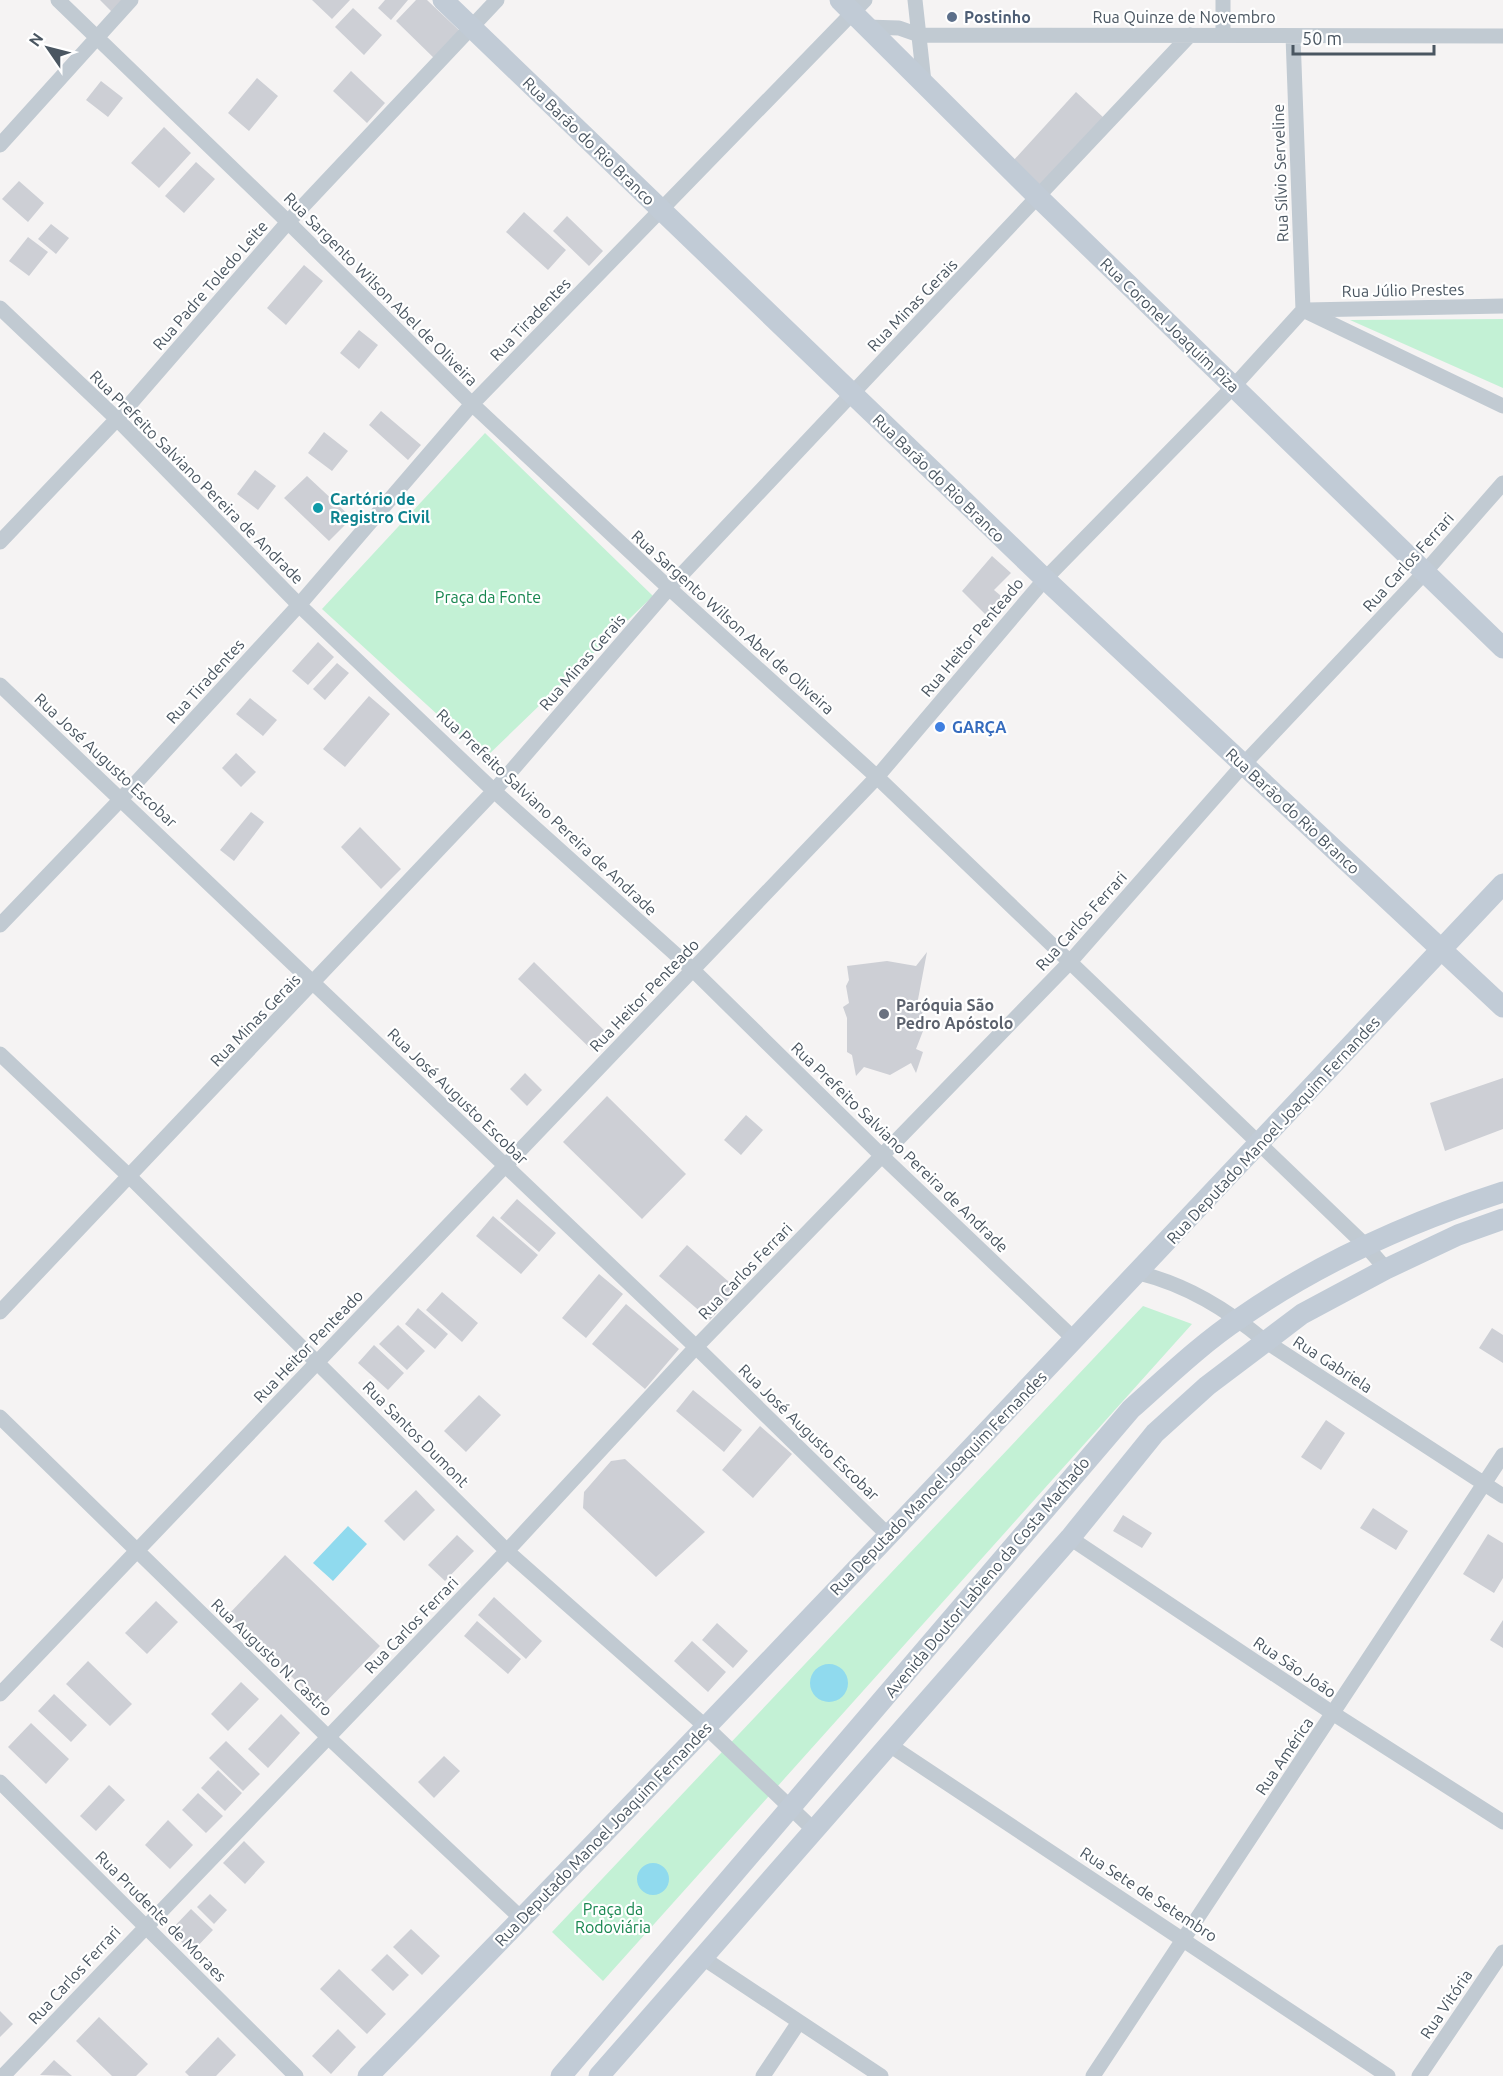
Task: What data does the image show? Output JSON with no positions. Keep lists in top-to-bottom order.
{
  "streets": {
    "main road": [
      "Rua Barão do Rio Branco",
      "Rua Coronel Joaquim Piza",
      "Rua Deputado Manoel Joaquim Fernandes",
      "Avenida Doutor Labieno da Costa Machado"
    ],
    "street": [
      "Rua Quinze de Novembro",
      "Rua Sílvio Serveline",
      "Rua Padre Toledo Leite",
      "Rua Sargento Wilson Abel de Oliveira",
      "Rua Júlio Prestes",
      "Rua Minas Gerais",
      "Rua Tiradentes",
      "Rua Prefeito Salviano Pereira de Andrade",
      "Rua Carlos Ferrari",
      "Rua Heitor Penteado",
      "Rua José Augusto Escobar",
      "Rua Gabriela",
      "Rua Santos Dumont",
      "Rua Augusto N. Castro",
      "Rua São João",
      "Rua América",
      "Rua Sete de Setembro",
      "Rua Prudente de Moraes",
      "Rua Vitória"
    ]
  },
  "crossings": [
    ["Rua Quinze de Novembro", "Rua Sílvio Serveline"],
    ["Rua Quinze de Novembro", "Rua Minas Gerais"],
    ["Rua Quinze de Novembro", "Rua Tiradentes"],
    ["Rua Quinze de Novembro", "Rua Coronel Joaquim Piza"],
    ["Rua Barão do Rio Branco", "Rua Padre Toledo Leite"],
    ["Rua Barão do Rio Branco", "Rua Minas Gerais"],
    ["Rua Barão do Rio Branco", "Rua Tiradentes"],
    ["Rua Barão do Rio Branco", "Rua Carlos Ferrari"],
    ["Rua Barão do Rio Branco", "Rua Heitor Penteado"],
    ["Rua Barão do Rio Branco", "Rua Deputado Manoel Joaquim Fernandes"],
    ["Rua Sílvio Serveline", "Rua Júlio Prestes"],
    ["Rua Sílvio Serveline", "Rua Heitor Penteado"],
    ["Rua Padre Toledo Leite", "Rua Sargento Wilson Abel de Oliveira"],
    ["Rua Padre Toledo Leite", "Rua Prefeito Salviano Pereira de Andrade"],
    ["Rua Sargento Wilson Abel de Oliveira", "Rua Minas Gerais"],
    ["Rua Sargento Wilson Abel de Oliveira", "Rua Tiradentes"],
    ["Rua Sargento Wilson Abel de Oliveira", "Rua Carlos Ferrari"],
    ["Rua Sargento Wilson Abel de Oliveira", "Rua Heitor Penteado"],
    ["Rua Sargento Wilson Abel de Oliveira", "Rua Deputado Manoel Joaquim Fernandes"],
    ["Rua Sargento Wilson Abel de Oliveira", "Avenida Doutor Labieno da Costa Machado"],
    ["Rua Júlio Prestes", "Rua Heitor Penteado"],
    ["Rua Minas Gerais", "Rua Coronel Joaquim Piza"],
    ["Rua Minas Gerais", "Rua Prefeito Salviano Pereira de Andrade"],
    ["Rua Minas Gerais", "Rua José Augusto Escobar"],
    ["Rua Minas Gerais", "Rua Santos Dumont"],
    ["Rua Tiradentes", "Rua Coronel Joaquim Piza"],
    ["Rua Tiradentes", "Rua Prefeito Salviano Pereira de Andrade"],
    ["Rua Tiradentes", "Rua José Augusto Escobar"],
    ["Rua Coronel Joaquim Piza", "Rua Carlos Ferrari"],
    ["Rua Coronel Joaquim Piza", "Rua Heitor Penteado"],
    ["Rua Prefeito Salviano Pereira de Andrade", "Rua Carlos Ferrari"],
    ["Rua Prefeito Salviano Pereira de Andrade", "Rua Heitor Penteado"],
    ["Rua Prefeito Salviano Pereira de Andrade", "Rua Deputado Manoel Joaquim Fernandes"],
    ["Rua Carlos Ferrari", "Rua José Augusto Escobar"],
    ["Rua Carlos Ferrari", "Rua Santos Dumont"],
    ["Rua Carlos Ferrari", "Rua Augusto N. Castro"],
    ["Rua Carlos Ferrari", "Rua Prudente de Moraes"],
    ["Rua Heitor Penteado", "Rua José Augusto Escobar"],
    ["Rua Heitor Penteado", "Rua Santos Dumont"],
    ["Rua Heitor Penteado", "Rua Augusto N. Castro"],
    ["Rua José Augusto Escobar", "Rua Deputado Manoel Joaquim Fernandes"],
    ["Rua Deputado Manoel Joaquim Fernandes", "Rua Gabriela"],
    ["Rua Deputado Manoel Joaquim Fernandes", "Rua Santos Dumont"],
    ["Rua Deputado Manoel Joaquim Fernandes", "Rua Augusto N. Castro"],
    ["Rua Gabriela", "Avenida Doutor Labieno da Costa Machado"],
    ["Rua Gabriela", "Rua América"],
    ["Rua Santos Dumont", "Avenida Doutor Labieno da Costa Machado"],
    ["Avenida Doutor Labieno da Costa Machado", "Rua São João"],
    ["Avenida Doutor Labieno da Costa Machado", "Rua Sete de Setembro"],
    ["Rua São João", "Rua América"],
    ["Rua América", "Rua Sete de Setembro"]
  ],
  "parks": ["Praça da Fonte", "Praça da Rodoviária"],
  "places": [
    "Postinho",
    "Cartório de Registro Civil",
    "GARÇA",
    "Paróquia São Pedro Apóstolo"
  ],
  "scale_bar": "50 m",
  "north": "top left"
}
